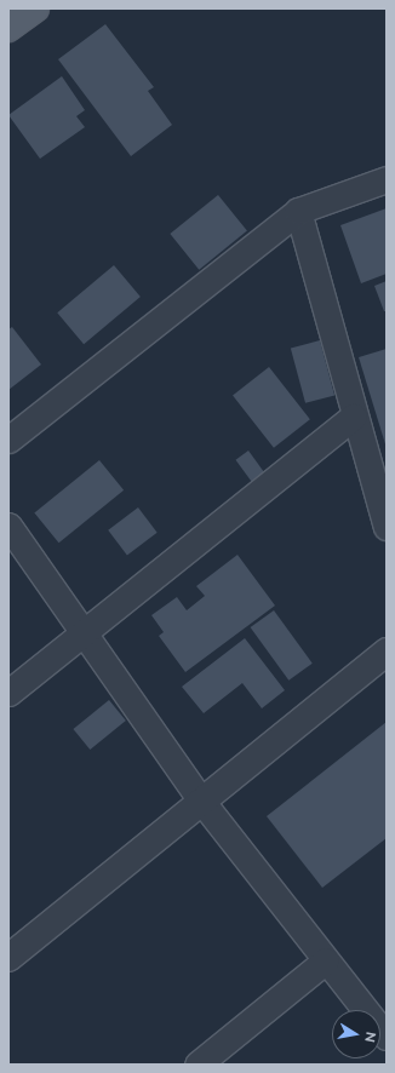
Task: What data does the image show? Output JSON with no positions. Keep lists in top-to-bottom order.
{
  "north": "right"
}
